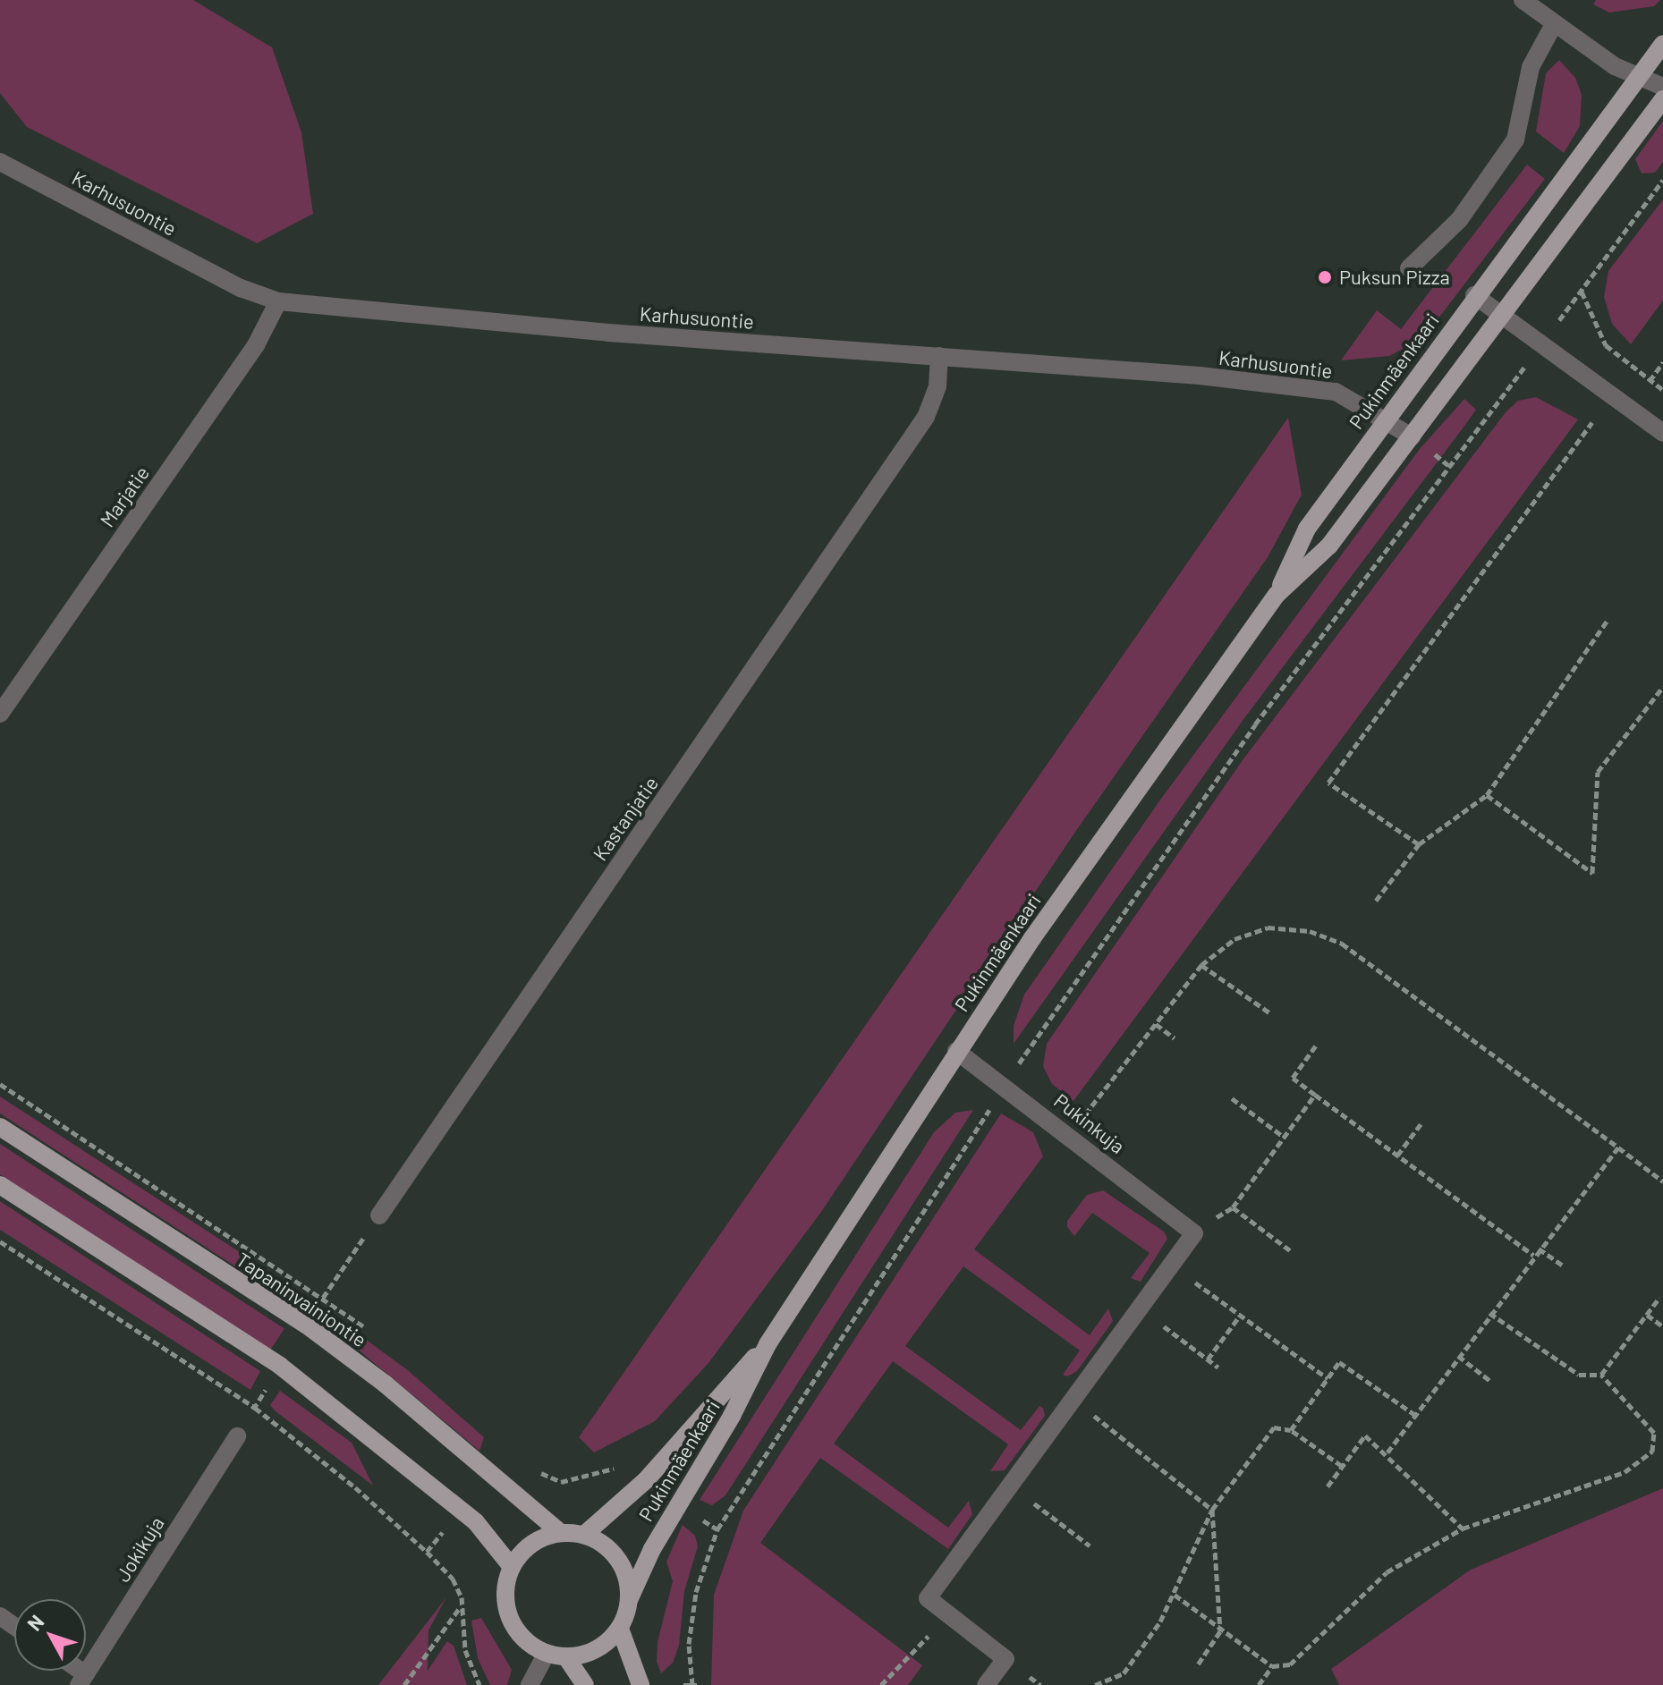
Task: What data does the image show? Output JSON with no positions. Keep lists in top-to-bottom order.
{
  "streets": {
    "main road": ["Pukinmäenkaari", "Tapaninvainiontie"],
    "street": [
      "Karhusuontie",
      "Marjatie",
      "Kastanjatie",
      "Pukinkuja",
      "Jokikuja"
    ]
  },
  "crossings": [
    ["Karhusuontie", "Pukinmäenkaari"],
    ["Karhusuontie", "Marjatie"],
    ["Karhusuontie", "Kastanjatie"],
    ["Pukinmäenkaari", "Pukinkuja"],
    ["Pukinmäenkaari", "Tapaninvainiontie"]
  ],
  "places": ["Puksun Pizza"],
  "north": "top left"
}
